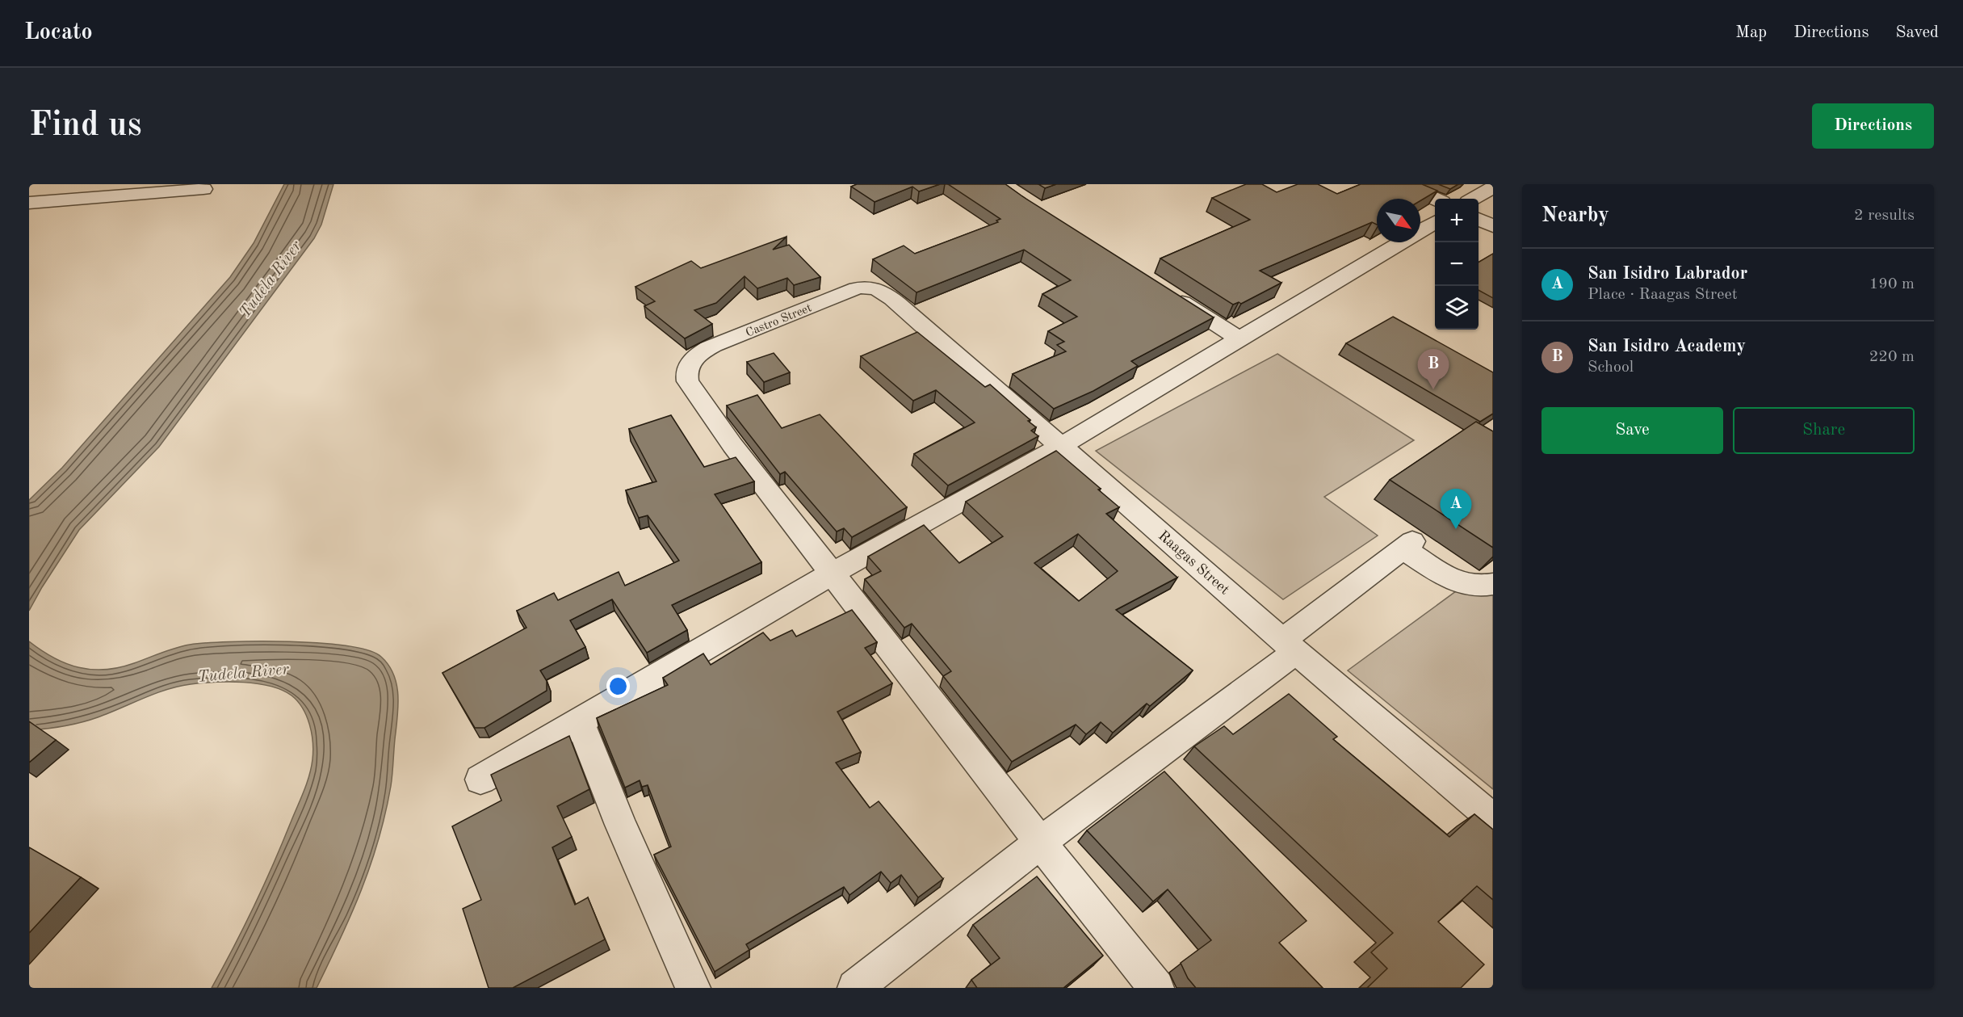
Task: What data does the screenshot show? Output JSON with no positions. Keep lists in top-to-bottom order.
{
  "streets": {
    "street": ["Castro Street", "Raagas Street"]
  },
  "crossings": [
    ["Castro Street", "Raagas Street"]
  ],
  "water": ["Tudela River"],
  "north": "bottom right",
  "page": {
    "header": "Locato",
    "nav": ["Map", "Directions", "Saved"],
    "buttons": [
      "Directions",
      ["Save", "Share"]
    ],
    "title": "Find us",
    "heading": ["Nearby", "2 results"],
    "map_buttons": ["+", "−"],
    "list": [
      {
        "mark": "A",
        "name": "San Isidro Labrador",
        "note": "Place · Raagas Street",
        "value": "190 m"
      },
      {
        "mark": "B",
        "name": "San Isidro Academy",
        "note": "School",
        "value": "220 m"
      }
    ],
    "pins": ["B", "A"]
  }
}
